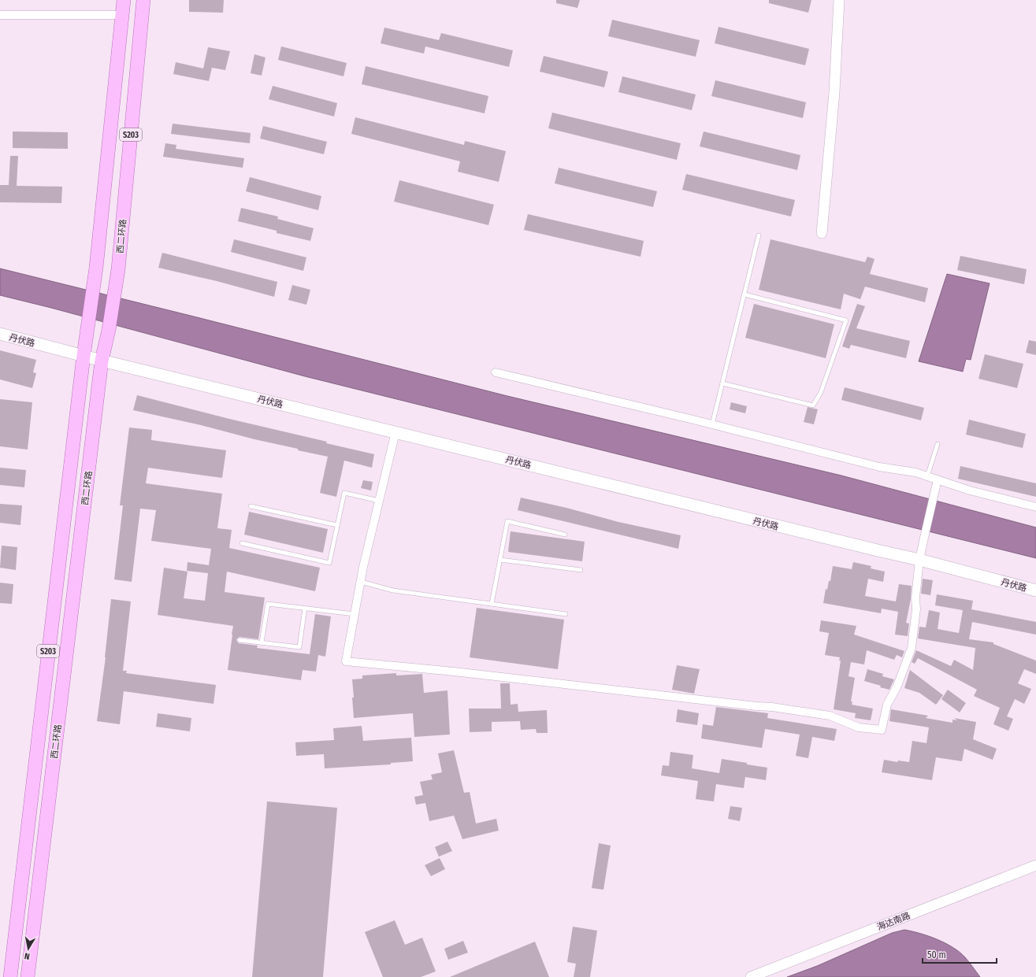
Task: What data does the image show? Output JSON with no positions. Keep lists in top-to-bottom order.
{
  "streets": {
    "main road": ["S203", "西二环路", "丹伏路"],
    "street": ["海达南路"]
  },
  "crossings": [
    ["西二环路", "丹伏路"]
  ],
  "scale_bar": "50 m",
  "north": "bottom"
}
